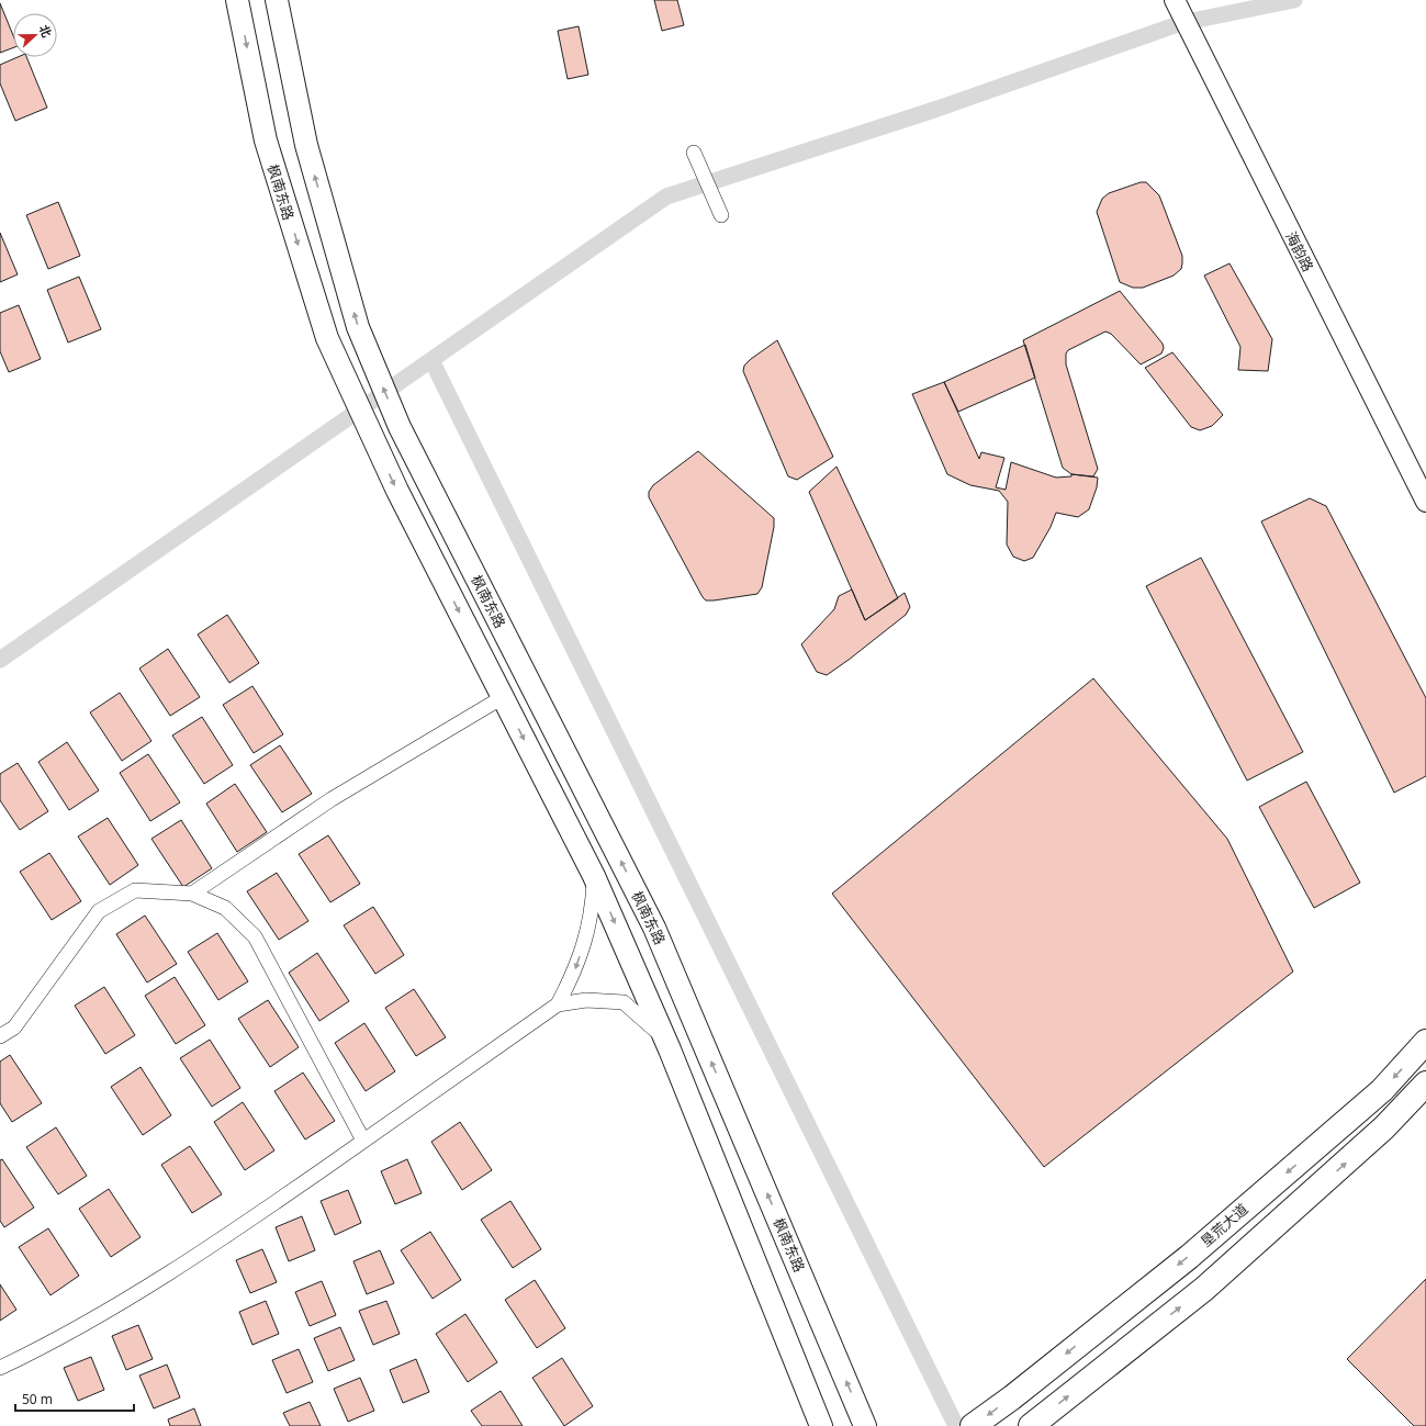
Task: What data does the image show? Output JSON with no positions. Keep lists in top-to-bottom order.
{
  "streets": {
    "highway": ["垦荒大道"],
    "main road": ["枫南东路", "海韵路"]
  },
  "scale_bar": "50 m",
  "north": "right"
}
